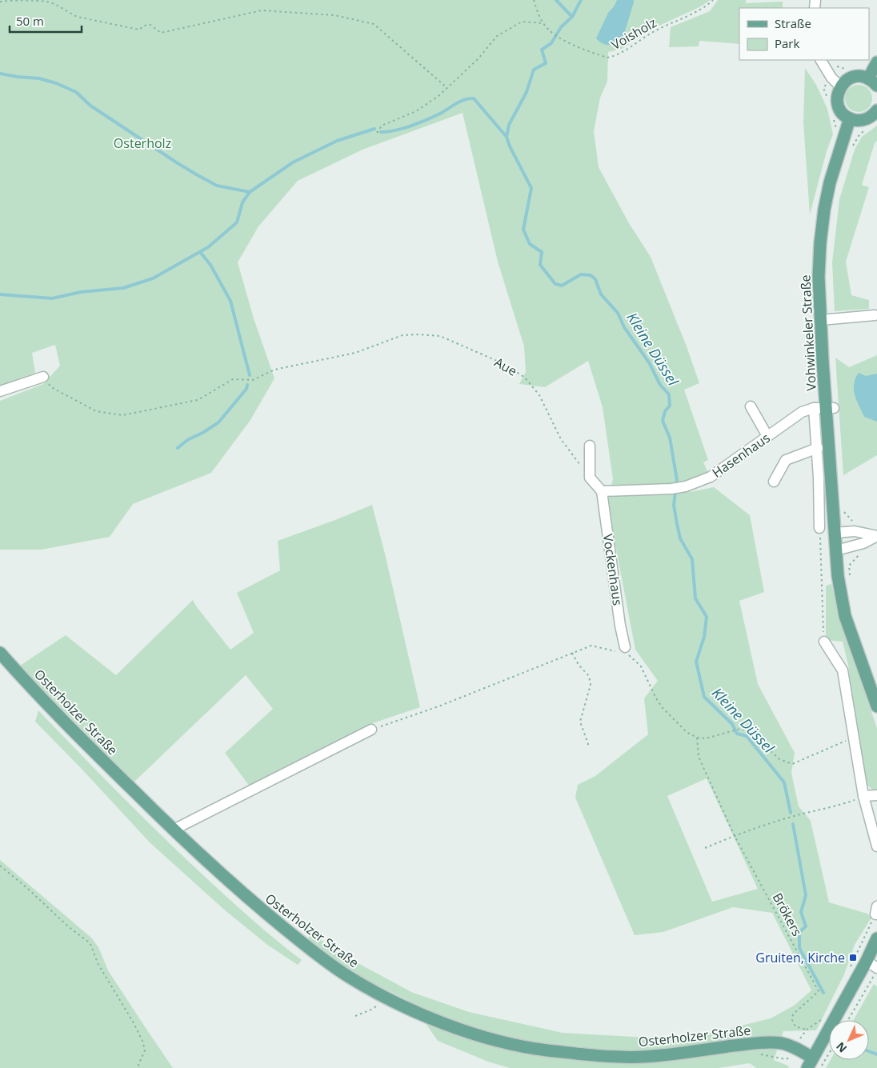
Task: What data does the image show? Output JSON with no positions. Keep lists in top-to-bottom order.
{
  "streets": {
    "main road": ["Vohwinkeler Straße", "Osterholzer Straße"],
    "street": ["Hasenhaus", "Vockenhaus"],
    "path": ["Voisholz", "Aue", "Brökers"]
  },
  "crossings": [
    ["Vohwinkeler Straße", "Hasenhaus"],
    ["Hasenhaus", "Vockenhaus"]
  ],
  "water": ["Kleine Düssel"],
  "parks": ["Osterholz"],
  "places": {
    "transit": ["Gruiten, Kirche"]
  },
  "legend": ["Straße", "Park"],
  "scale_bar": "50 m",
  "north": "bottom left"
}
